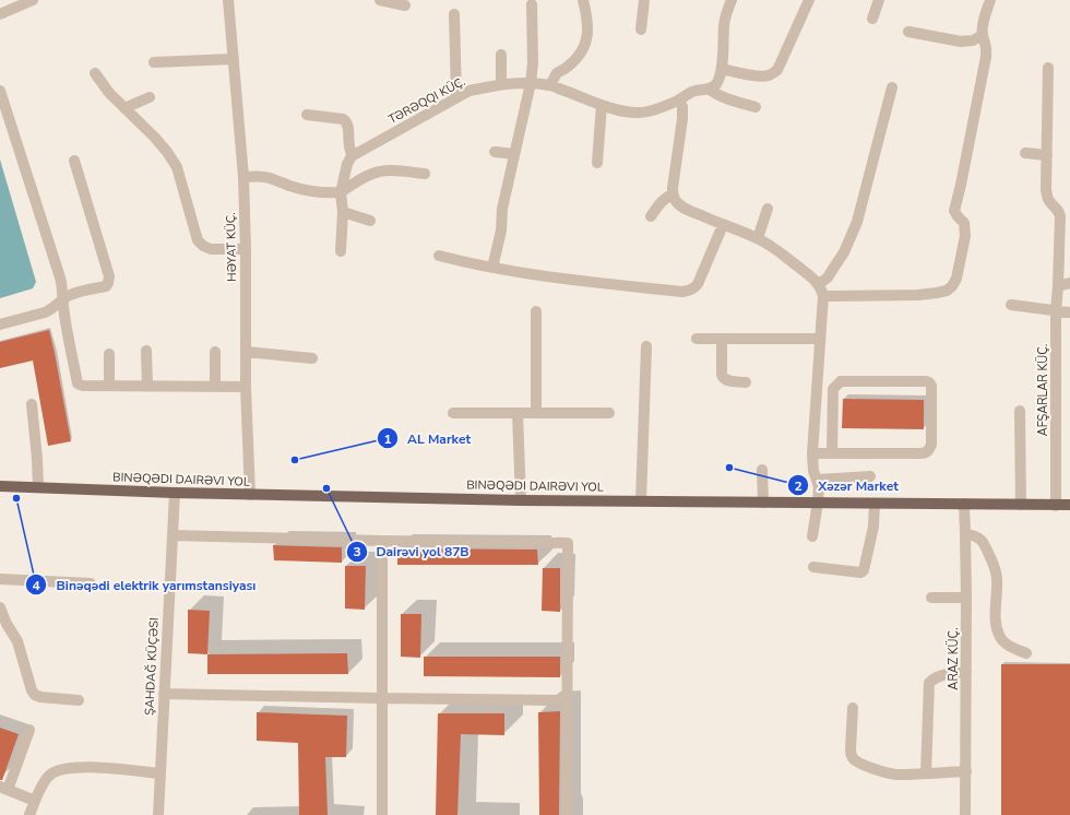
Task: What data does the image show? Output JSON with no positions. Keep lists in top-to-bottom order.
{
  "streets": {
    "main road": ["BINƏQƏDI DAIRƏVI YOL"],
    "street": [
      "TƏRƏQQI KÜÇ.",
      "HƏYAT KÜÇ.",
      "AFŞARLAR KÜÇ.",
      "ARAZ KÜÇ.",
      "ŞAHDAĞ KÜÇƏSI"
    ]
  },
  "crossings": [
    ["HƏYAT KÜÇ.", "BINƏQƏDI DAIRƏVI YOL"],
    ["AFŞARLAR KÜÇ.", "BINƏQƏDI DAIRƏVI YOL"],
    ["BINƏQƏDI DAIRƏVI YOL", "ARAZ KÜÇ."],
    ["BINƏQƏDI DAIRƏVI YOL", "ŞAHDAĞ KÜÇƏSI"]
  ],
  "places": [
    "AL Market",
    "Xəzər Market",
    "Dairəvi yol 87B",
    "Binəqədi elektrik yarımstansiyası"
  ]
}
